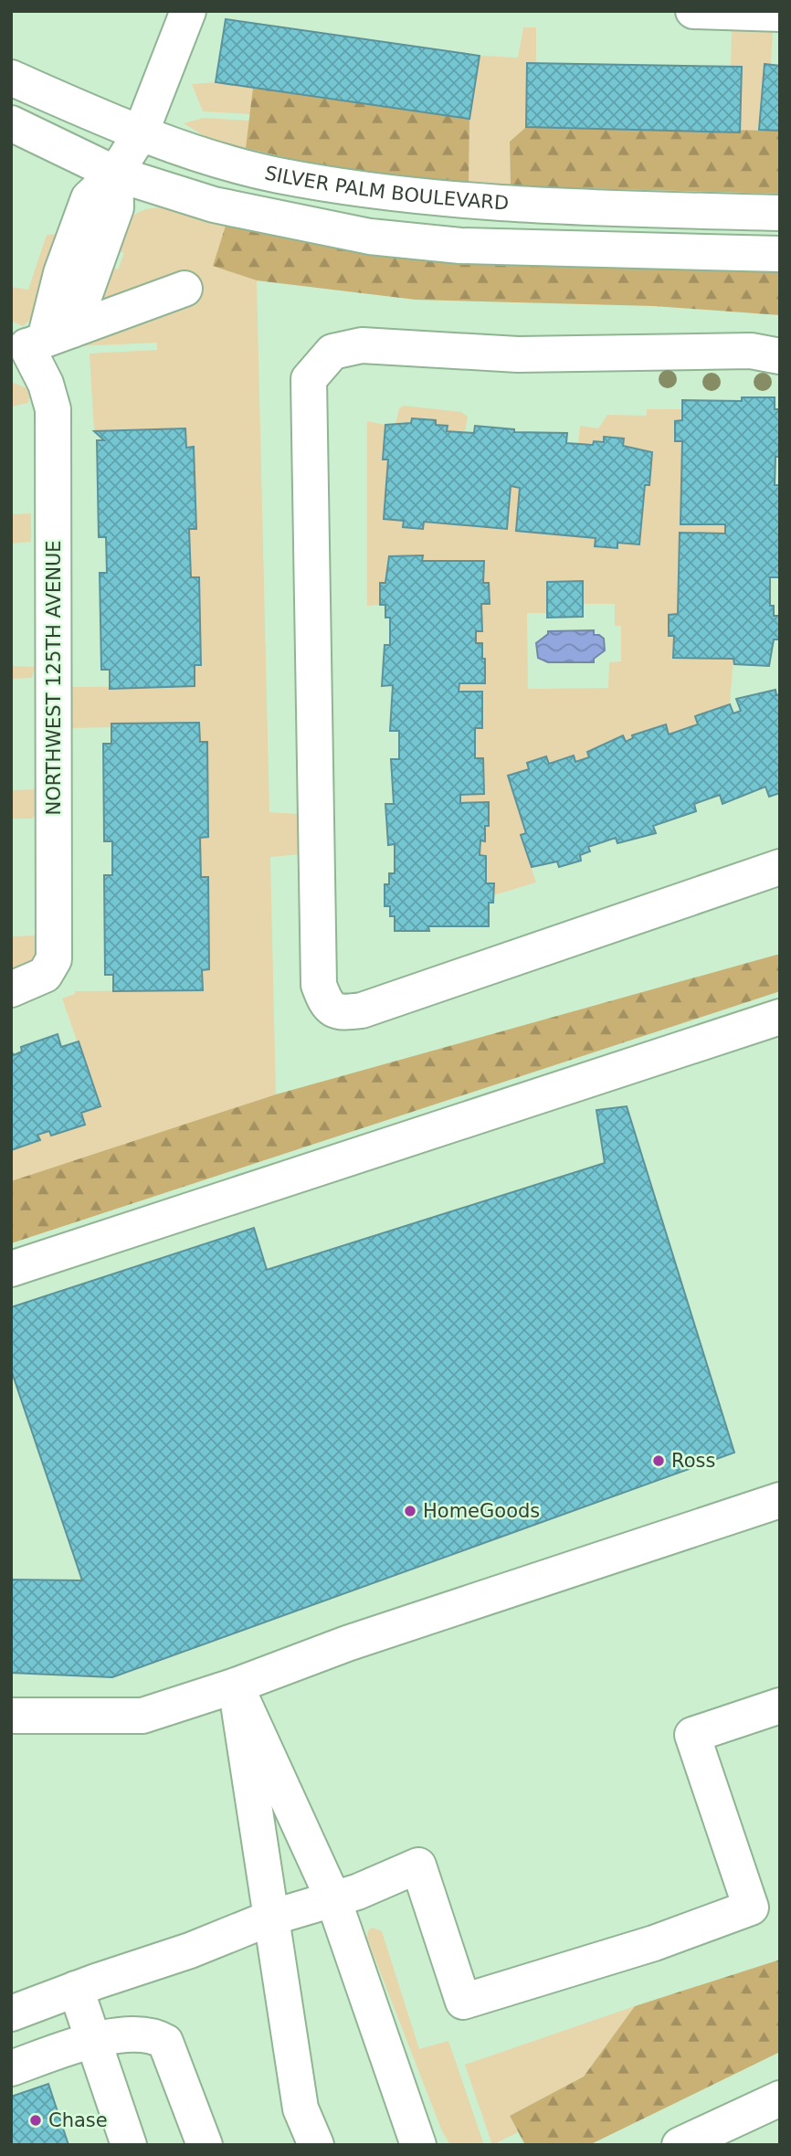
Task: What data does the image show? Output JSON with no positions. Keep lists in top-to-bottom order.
{
  "streets": {
    "main road": ["SILVER PALM BOULEVARD", "NORTHWEST 125TH AVENUE"]
  },
  "places": ["Ross", "HomeGoods", "Chase"]
}
